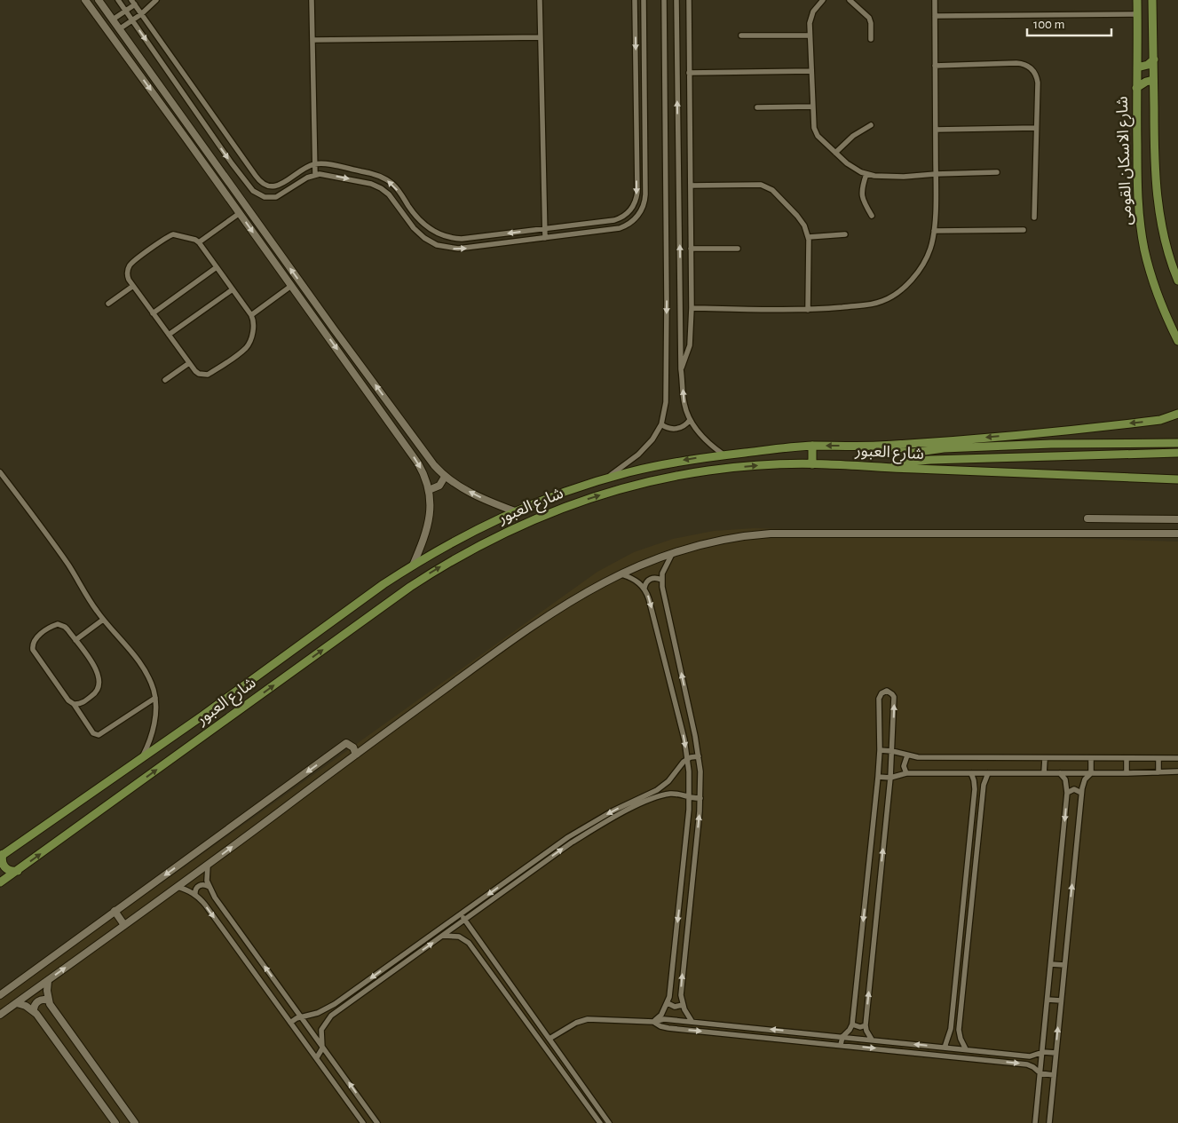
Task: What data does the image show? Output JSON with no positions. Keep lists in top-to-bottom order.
{
  "streets": {
    "main road": ["شارع الاسكان القومى", "شارع العبور"]
  },
  "scale_bar": "100 m"
}
